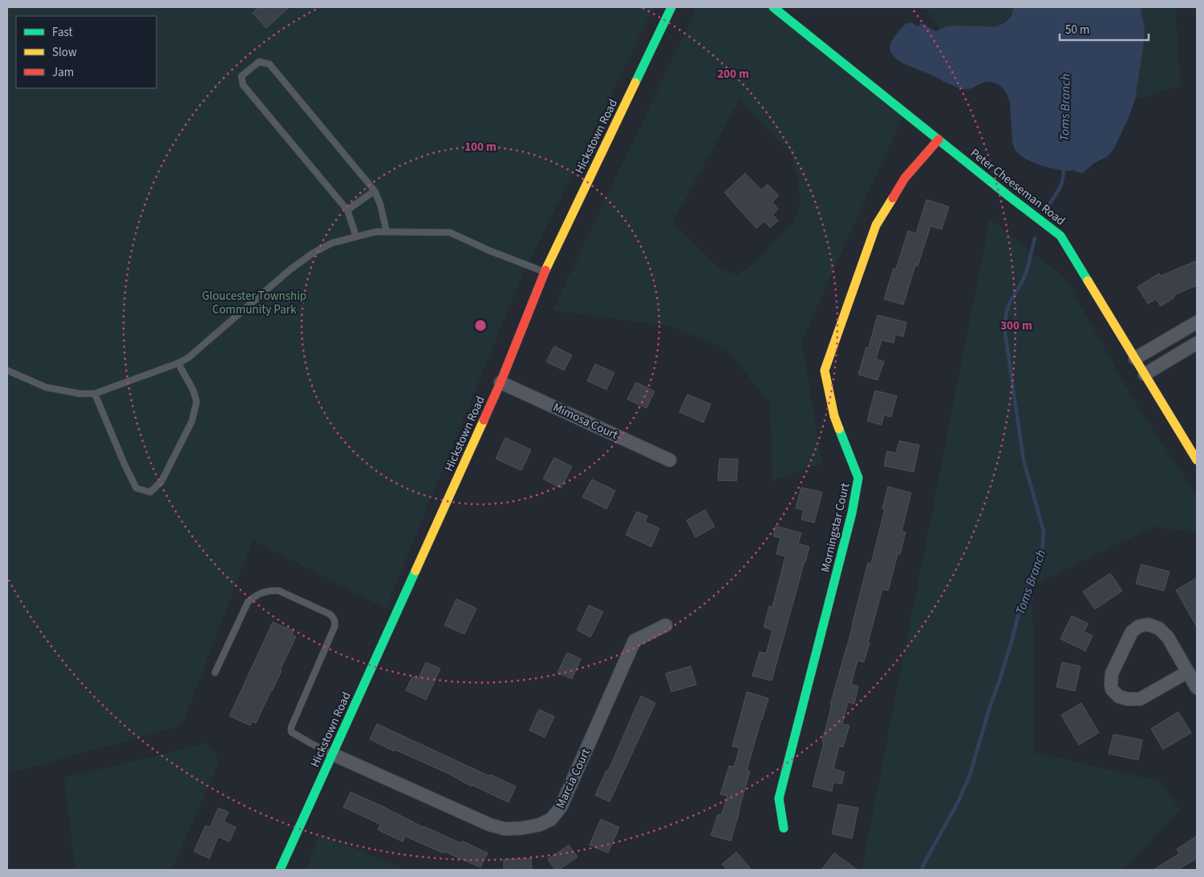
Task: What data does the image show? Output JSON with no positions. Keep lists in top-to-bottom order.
{
  "streets": {
    "street": [
      "Hickstown Road",
      "Peter Cheeseman Road",
      "Mimosa Court",
      "Morningstar Court",
      "Marcia Court"
    ]
  },
  "crossings": [
    ["Hickstown Road", "Mimosa Court"],
    ["Hickstown Road", "Marcia Court"],
    ["Peter Cheeseman Road", "Morningstar Court"]
  ],
  "water": ["Toms Branch"],
  "parks": ["Gloucester Township Community Park"],
  "legend": ["Fast", "Slow", "Jam"],
  "scale_bar": "50 m",
  "rings": ["200 m", "100 m", "300 m"]
}
